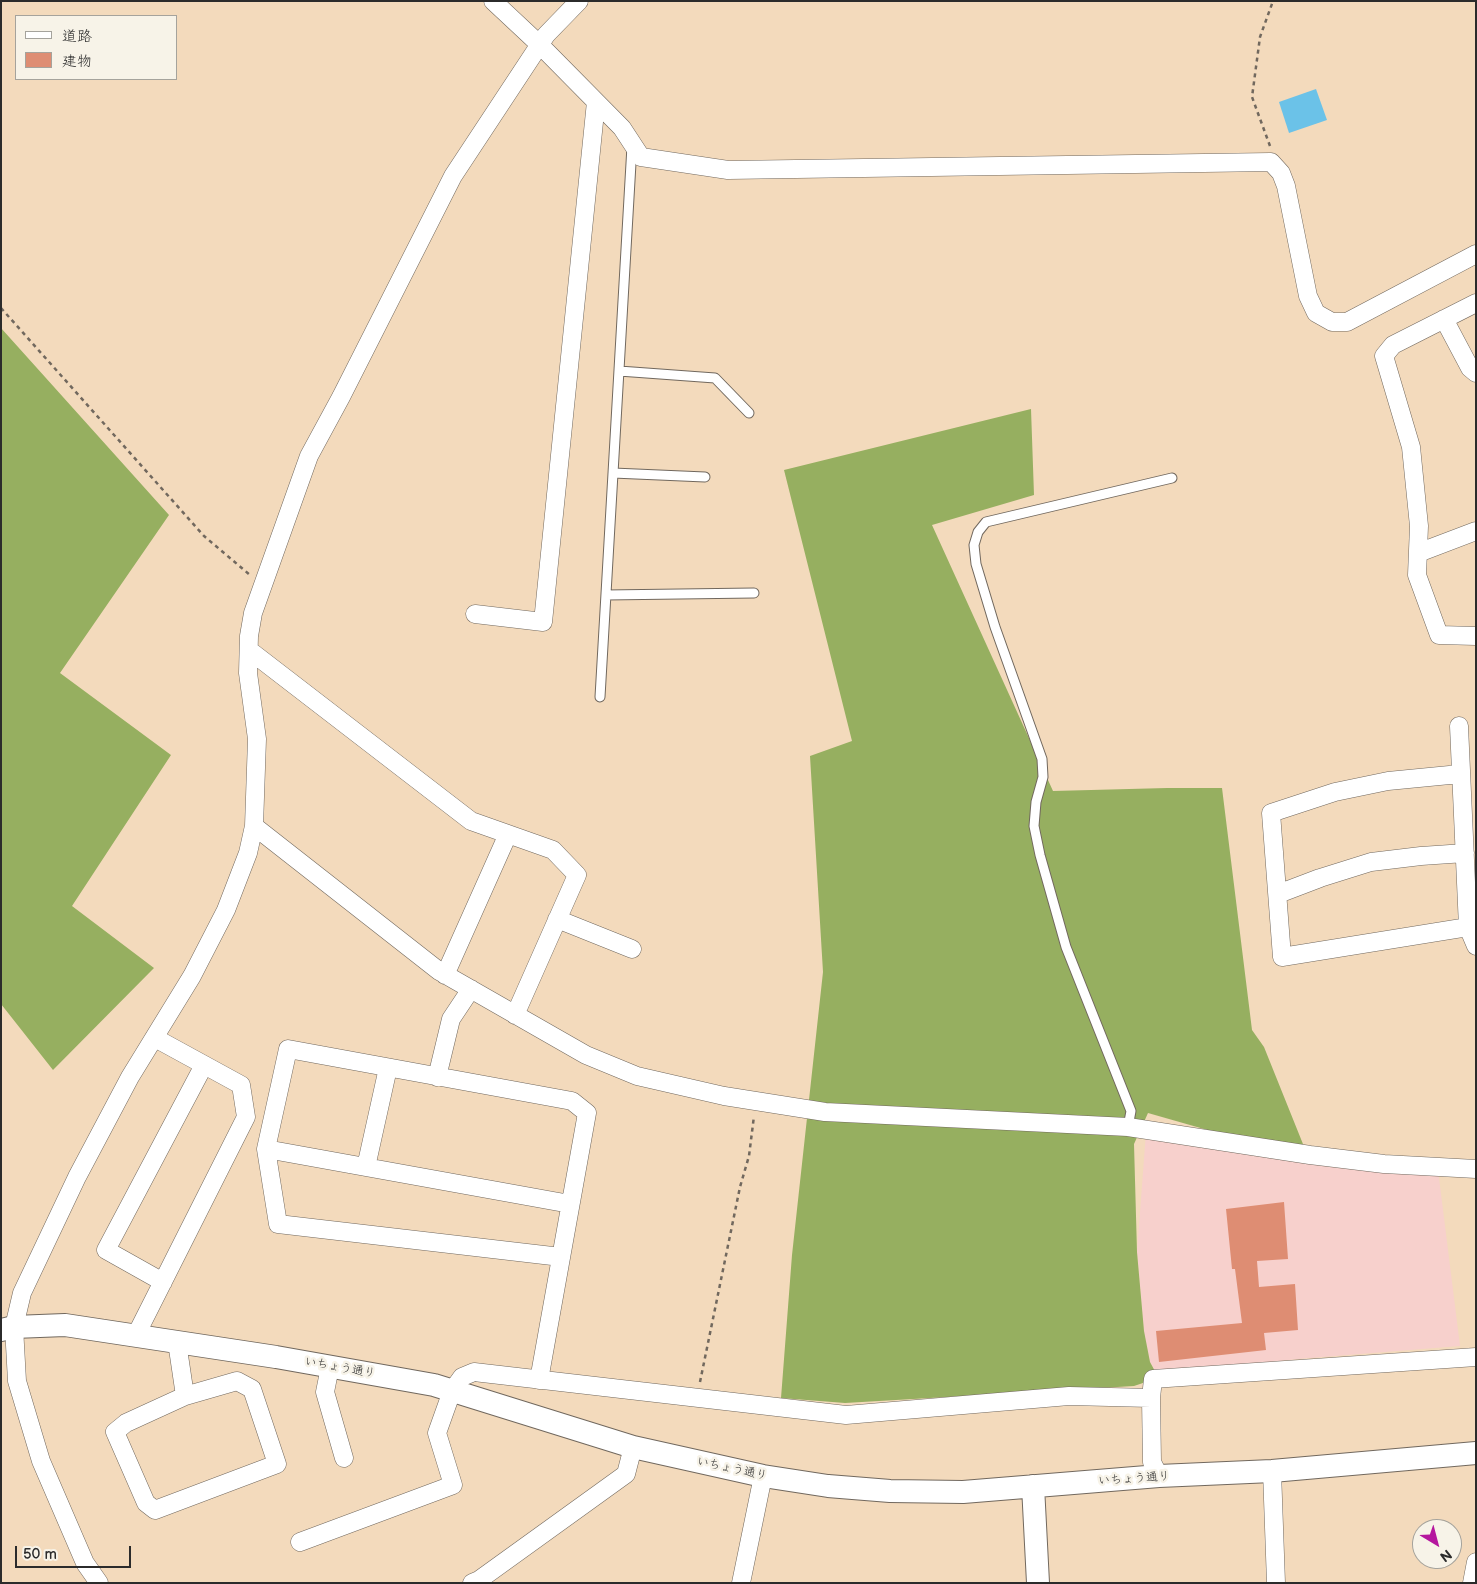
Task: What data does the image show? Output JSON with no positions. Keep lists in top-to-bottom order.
{
  "streets": {
    "street": ["いちょう通り"]
  },
  "legend": ["道路", "建物"],
  "scale_bar": "50 m",
  "north": "bottom right"
}
